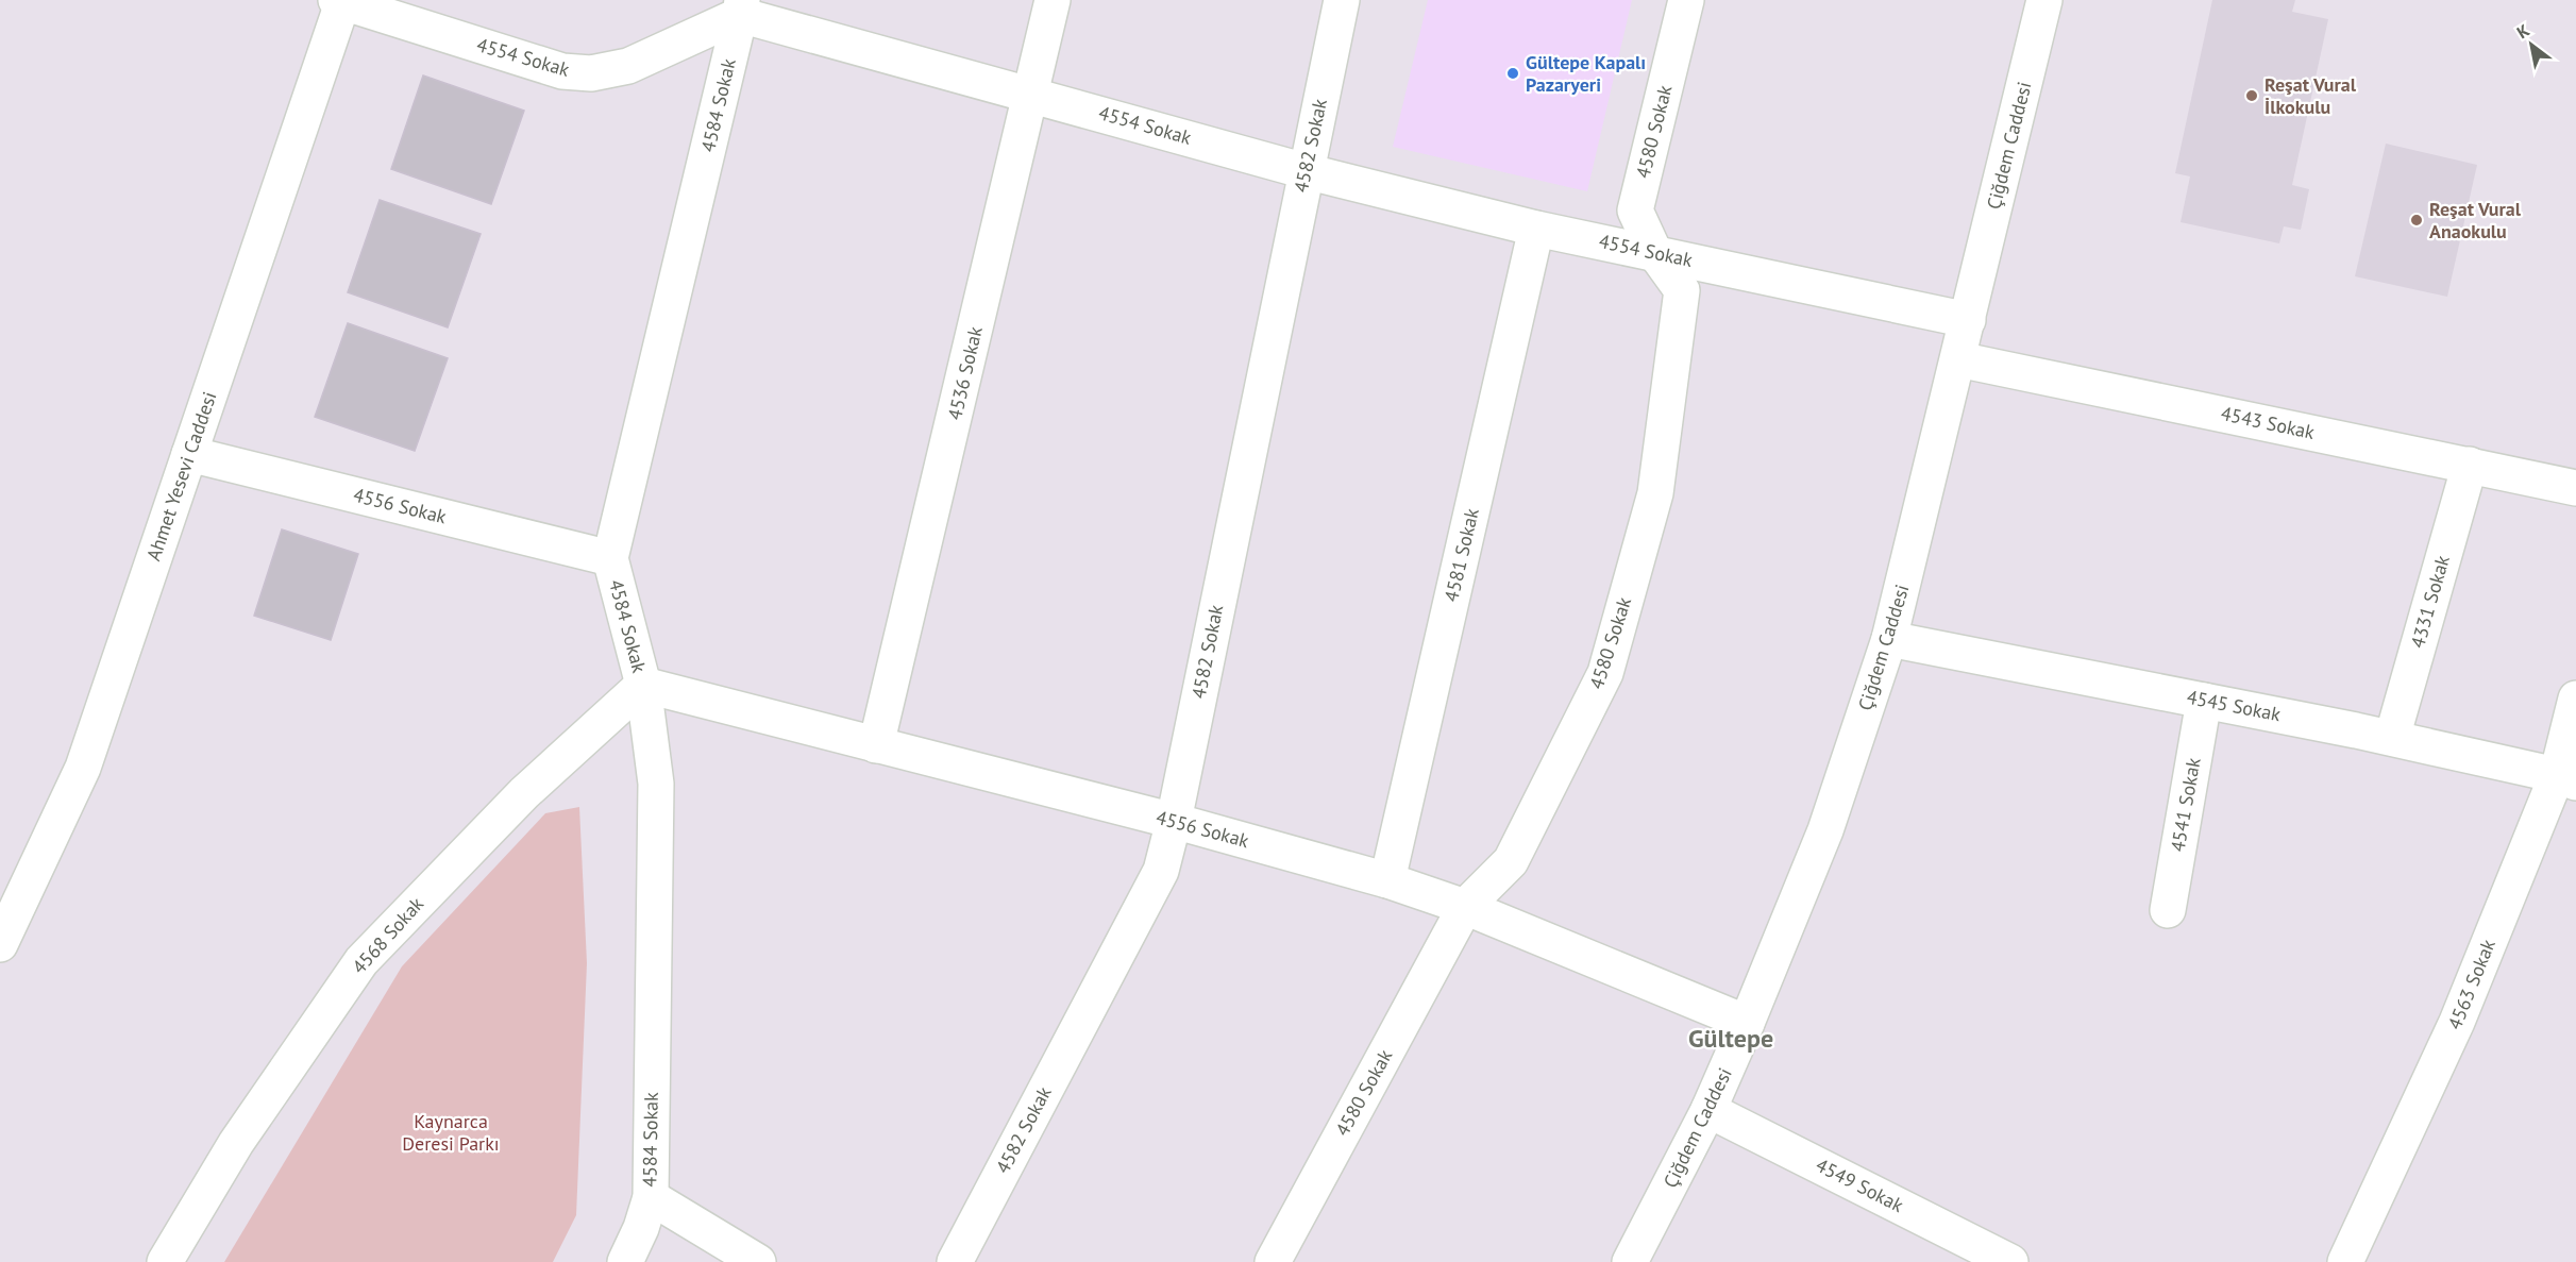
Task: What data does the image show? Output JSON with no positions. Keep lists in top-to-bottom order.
{
  "streets": {
    "street": [
      "4554 Sokak",
      "4584 Sokak",
      "4580 Sokak",
      "4582 Sokak",
      "Çiğdem Caddesi",
      "4536 Sokak",
      "4543 Sokak",
      "Ahmet Yesevi Caddesi",
      "4556 Sokak",
      "4581 Sokak",
      "4331 Sokak",
      "4545 Sokak",
      "4541 Sokak",
      "4568 Sokak",
      "4563 Sokak",
      "4549 Sokak"
    ]
  },
  "crossings": [
    ["4554 Sokak", "4584 Sokak"],
    ["4554 Sokak", "4580 Sokak"],
    ["4554 Sokak", "4582 Sokak"],
    ["4554 Sokak", "Çiğdem Caddesi"],
    ["4554 Sokak", "4536 Sokak"],
    ["4554 Sokak", "Ahmet Yesevi Caddesi"],
    ["4554 Sokak", "4581 Sokak"],
    ["4584 Sokak", "4556 Sokak"],
    ["4584 Sokak", "4568 Sokak"],
    ["4580 Sokak", "4556 Sokak"],
    ["4582 Sokak", "4556 Sokak"],
    ["Çiğdem Caddesi", "4543 Sokak"],
    ["Çiğdem Caddesi", "4556 Sokak"],
    ["Çiğdem Caddesi", "4545 Sokak"],
    ["Çiğdem Caddesi", "4549 Sokak"],
    ["4536 Sokak", "4556 Sokak"],
    ["4543 Sokak", "4331 Sokak"],
    ["Ahmet Yesevi Caddesi", "4556 Sokak"],
    ["4556 Sokak", "4581 Sokak"],
    ["4556 Sokak", "4568 Sokak"],
    ["4331 Sokak", "4545 Sokak"],
    ["4545 Sokak", "4541 Sokak"],
    ["4545 Sokak", "4563 Sokak"]
  ],
  "districts": ["Gültepe"],
  "parks": ["Kaynarca Deresi Parkı"],
  "places": ["Gültepe Kapalı Pazaryeri", "Reşat Vural İlkokulu", "Reşat Vural Anaokulu"],
  "north": "top left"
}
